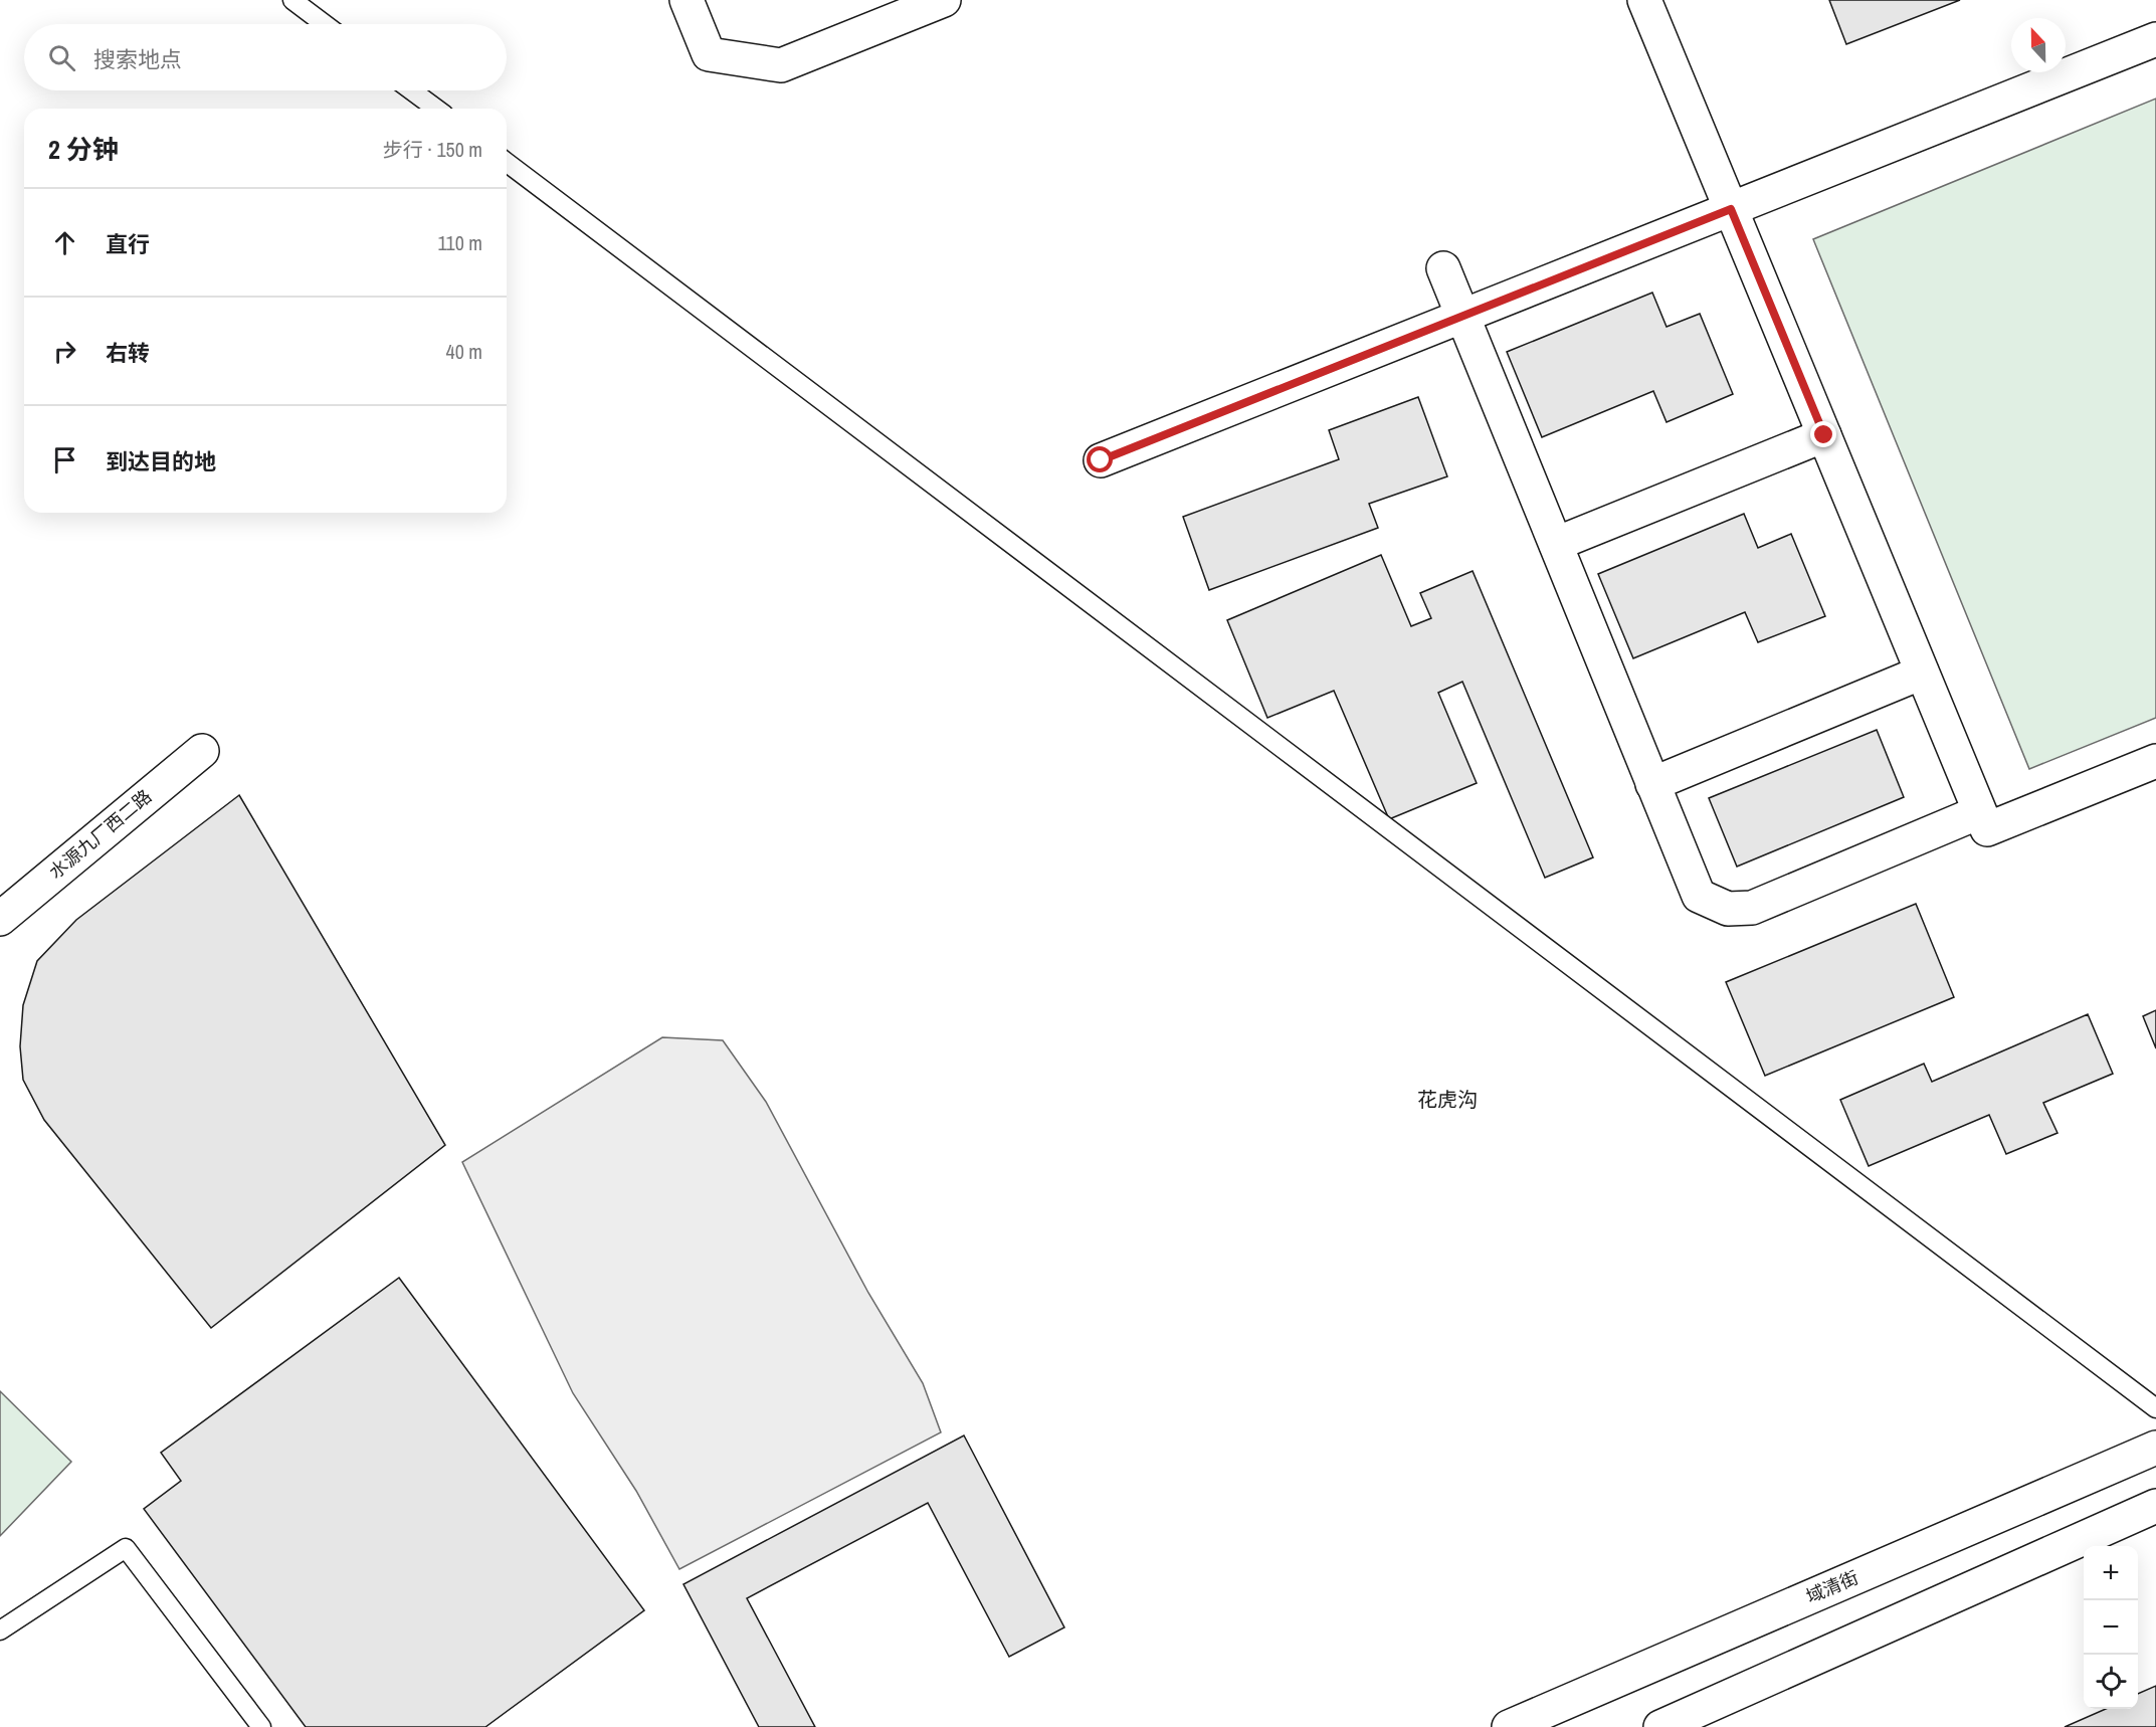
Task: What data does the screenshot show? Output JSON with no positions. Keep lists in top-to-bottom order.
{
  "streets": {
    "street": ["水源九厂西二路", "域清街"]
  },
  "districts": ["花虎沟"],
  "north": "top",
  "page": {
    "search": "搜索地点",
    "heading": ["2 分钟", "步行 · 150 m"],
    "list": [
      ["直行", "110 m"],
      ["右转", "40 m"],
      "到达目的地"
    ],
    "map_buttons": ["+", "−"]
  }
}
